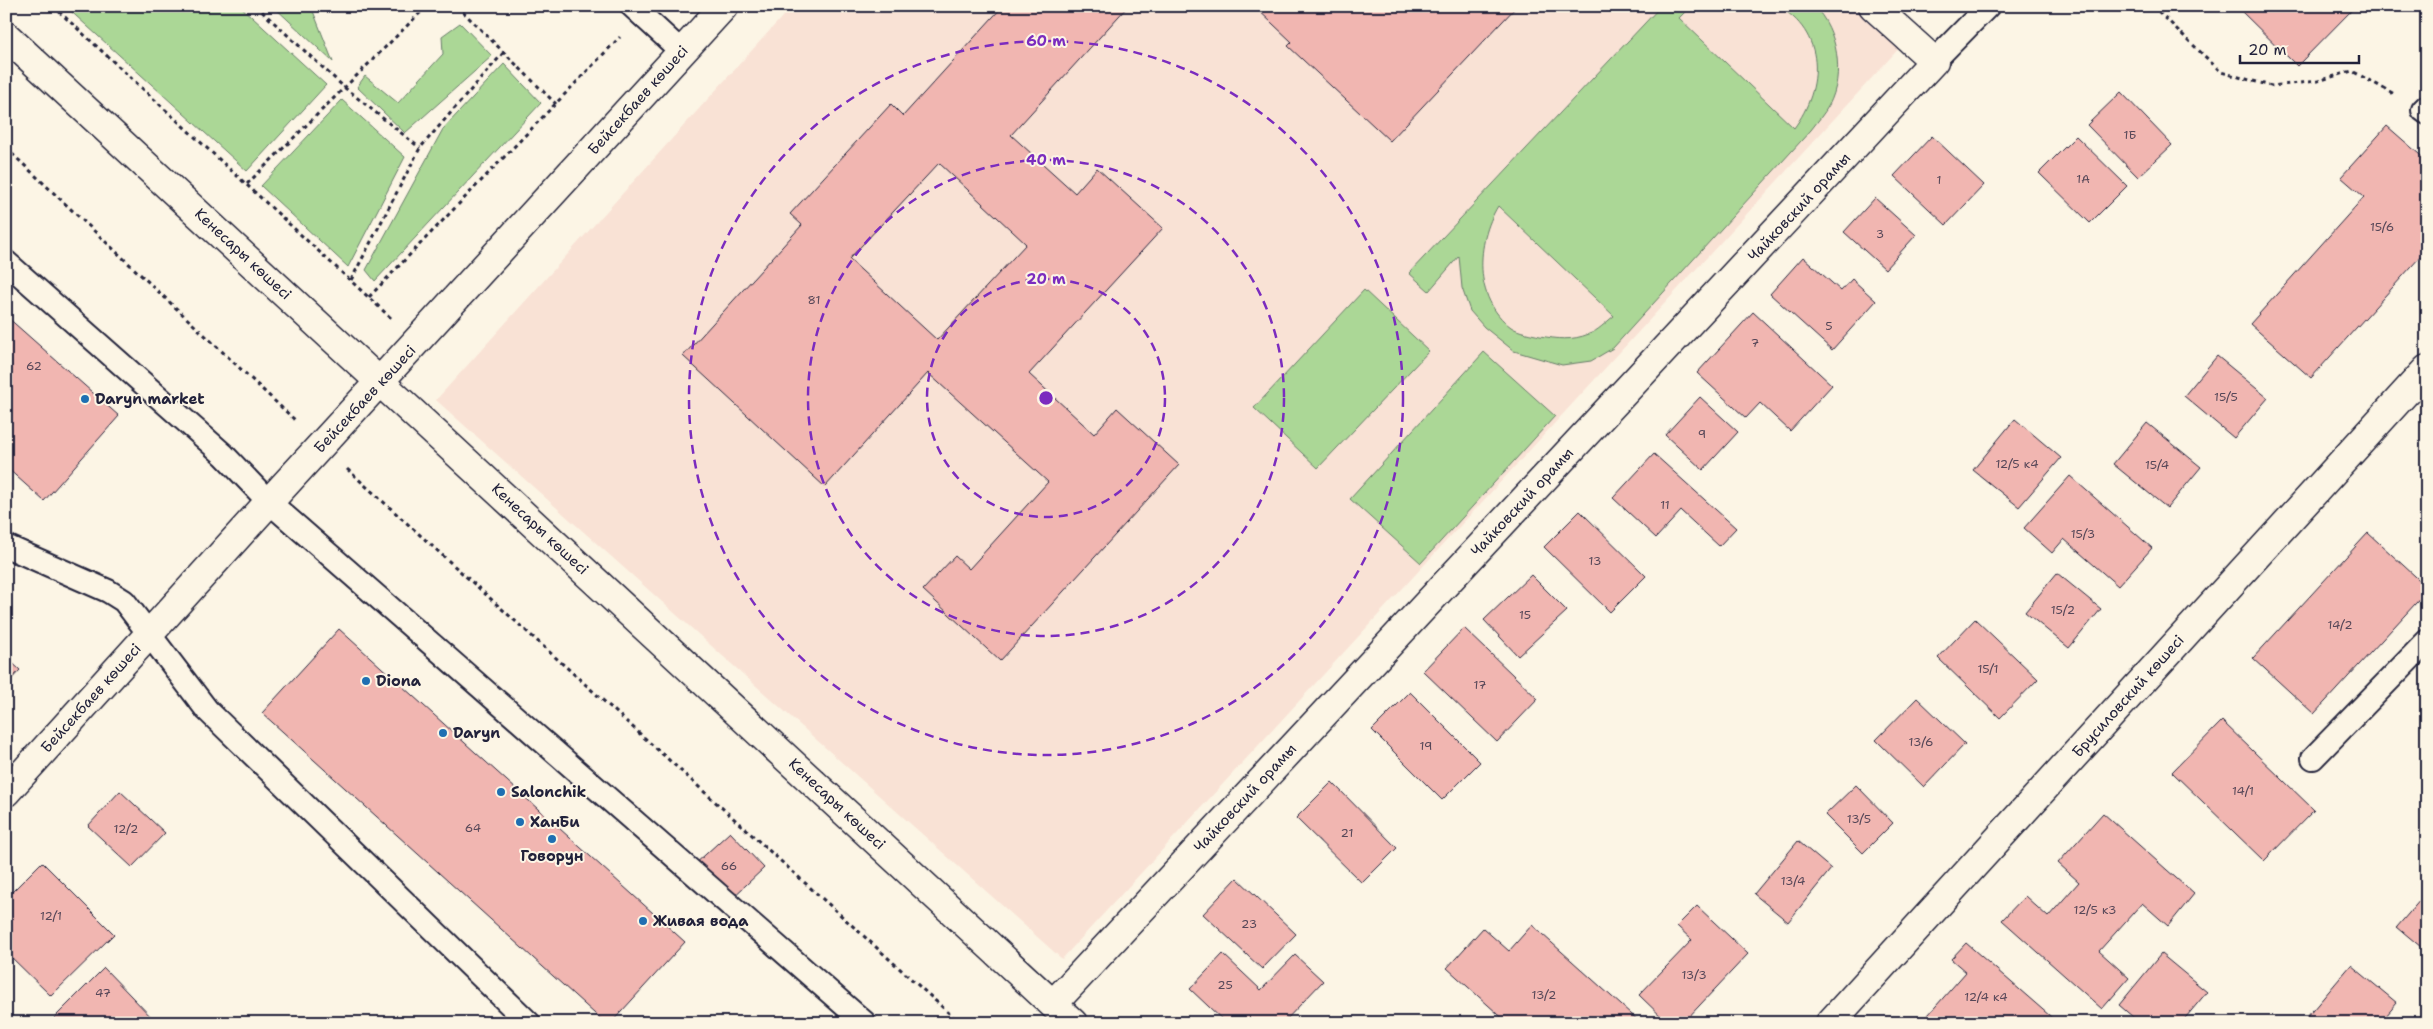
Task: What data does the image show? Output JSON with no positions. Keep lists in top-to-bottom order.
{
  "streets": {
    "street": [
      "Бейсекбаев көшесі",
      "Чайковский орамы",
      "Кенесары көшесі",
      "Брусиловский көшесі"
    ]
  },
  "crossings": [
    ["Бейсекбаев көшесі", "Кенесары көшесі"],
    ["Чайковский орамы", "Кенесары көшесі"]
  ],
  "places": [
    "Daryn market",
    "Diona",
    "Daryn",
    "Salonchik",
    "ХанБи",
    "Говорун",
    "Живая вода"
  ],
  "house_numbers": [
    "1Б",
    "1А",
    "1",
    "15/6",
    "3",
    "81",
    "5",
    "7",
    "62",
    "15/5",
    "9",
    "12/5 к4",
    "15/4",
    "11",
    "15/3",
    "13",
    "15/2",
    "15",
    "14/2",
    "15/1",
    "17",
    "13/6",
    "19",
    "14/1",
    "13/5",
    "64",
    "12/2",
    "21",
    "66",
    "13/4",
    "12/5 к3",
    "12/1",
    "23",
    "13/3",
    "25",
    "47",
    "13/2",
    "12/4 к4"
  ],
  "scale_bar": "20 m",
  "rings": ["60 m", "40 m", "20 m"]
}
